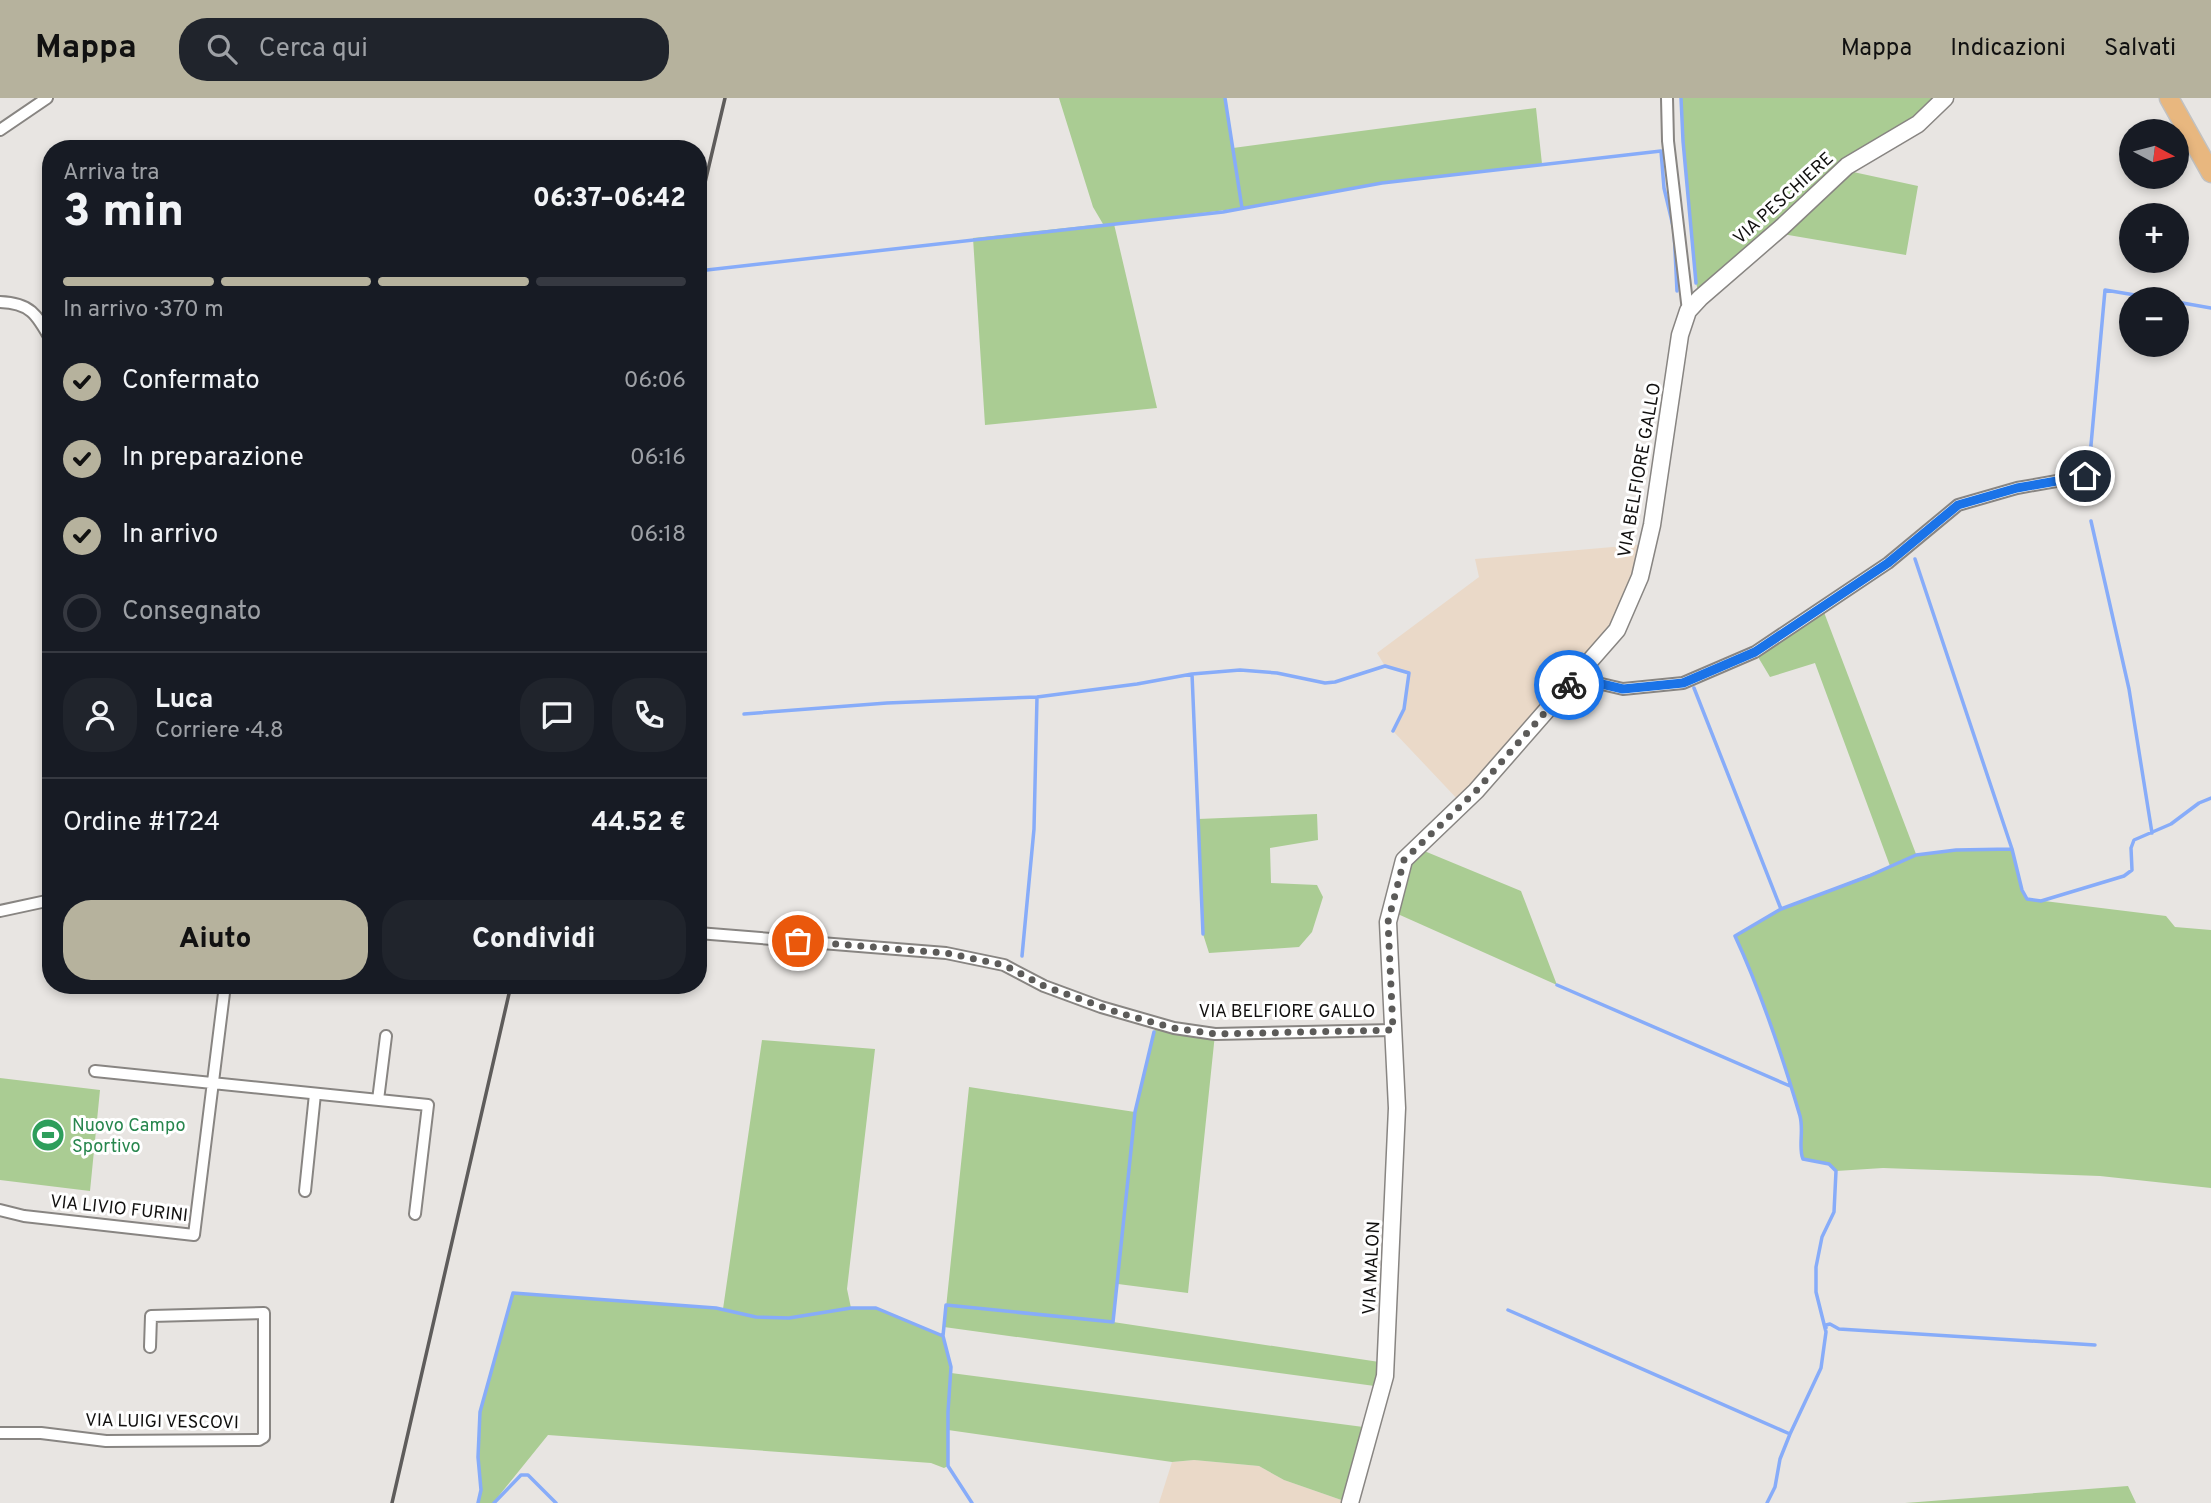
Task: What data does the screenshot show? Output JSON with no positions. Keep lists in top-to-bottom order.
{
  "streets": {
    "street": [
      "VIA PESCHIERE",
      "VIA BELFIORE GALLO",
      "VIA LIVIO FURINI",
      "VIA MALON",
      "VIA LUIGI VESCOVI"
    ]
  },
  "crossings": [
    ["VIA PESCHIERE", "VIA BELFIORE GALLO"],
    ["VIA BELFIORE GALLO", "VIA MALON"]
  ],
  "places": {
    "sports": ["Nuovo Campo Sportivo"]
  },
  "north": "right",
  "page": {
    "header": "Mappa",
    "search": "Cerca qui",
    "nav": ["Mappa", "Indicazioni", "Salvati"],
    "map_buttons": ["+", "−"],
    "heading": ["3 min", "Arriva tra", "06:37–06:42"],
    "panel": [
      "Luca",
      "Corriere · 4.8",
      "Ordine #1724",
      "44.52 €"
    ],
    "bar": "In arrivo · 370 m",
    "list": [
      ["Confermato", "06:06"],
      ["In preparazione", "06:16"],
      ["In arrivo", "06:18"],
      "Consegnato"
    ],
    "buttons": ["Aiuto", "Condividi"]
  }
}
